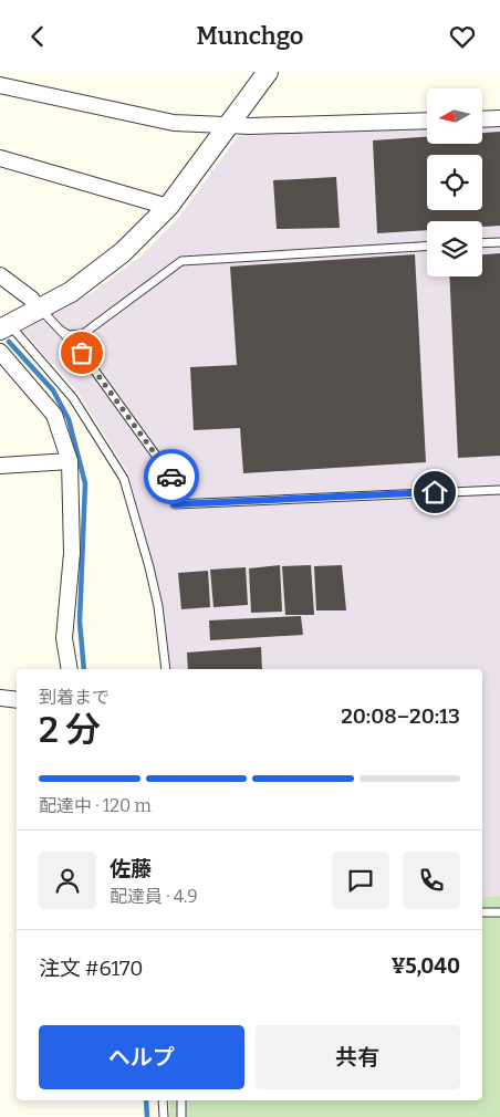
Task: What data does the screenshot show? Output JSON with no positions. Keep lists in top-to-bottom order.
{
  "north": "left",
  "page": {
    "header": "Munchgo",
    "heading": ["2 分", "到着まで", "20:08–20:13"],
    "panel": [
      "佐藤",
      "配達員 · 4.9",
      "注文 #6170",
      "¥5,040"
    ],
    "bar": "配達中 · 120 m",
    "buttons": ["ヘルプ", "共有"]
  }
}
